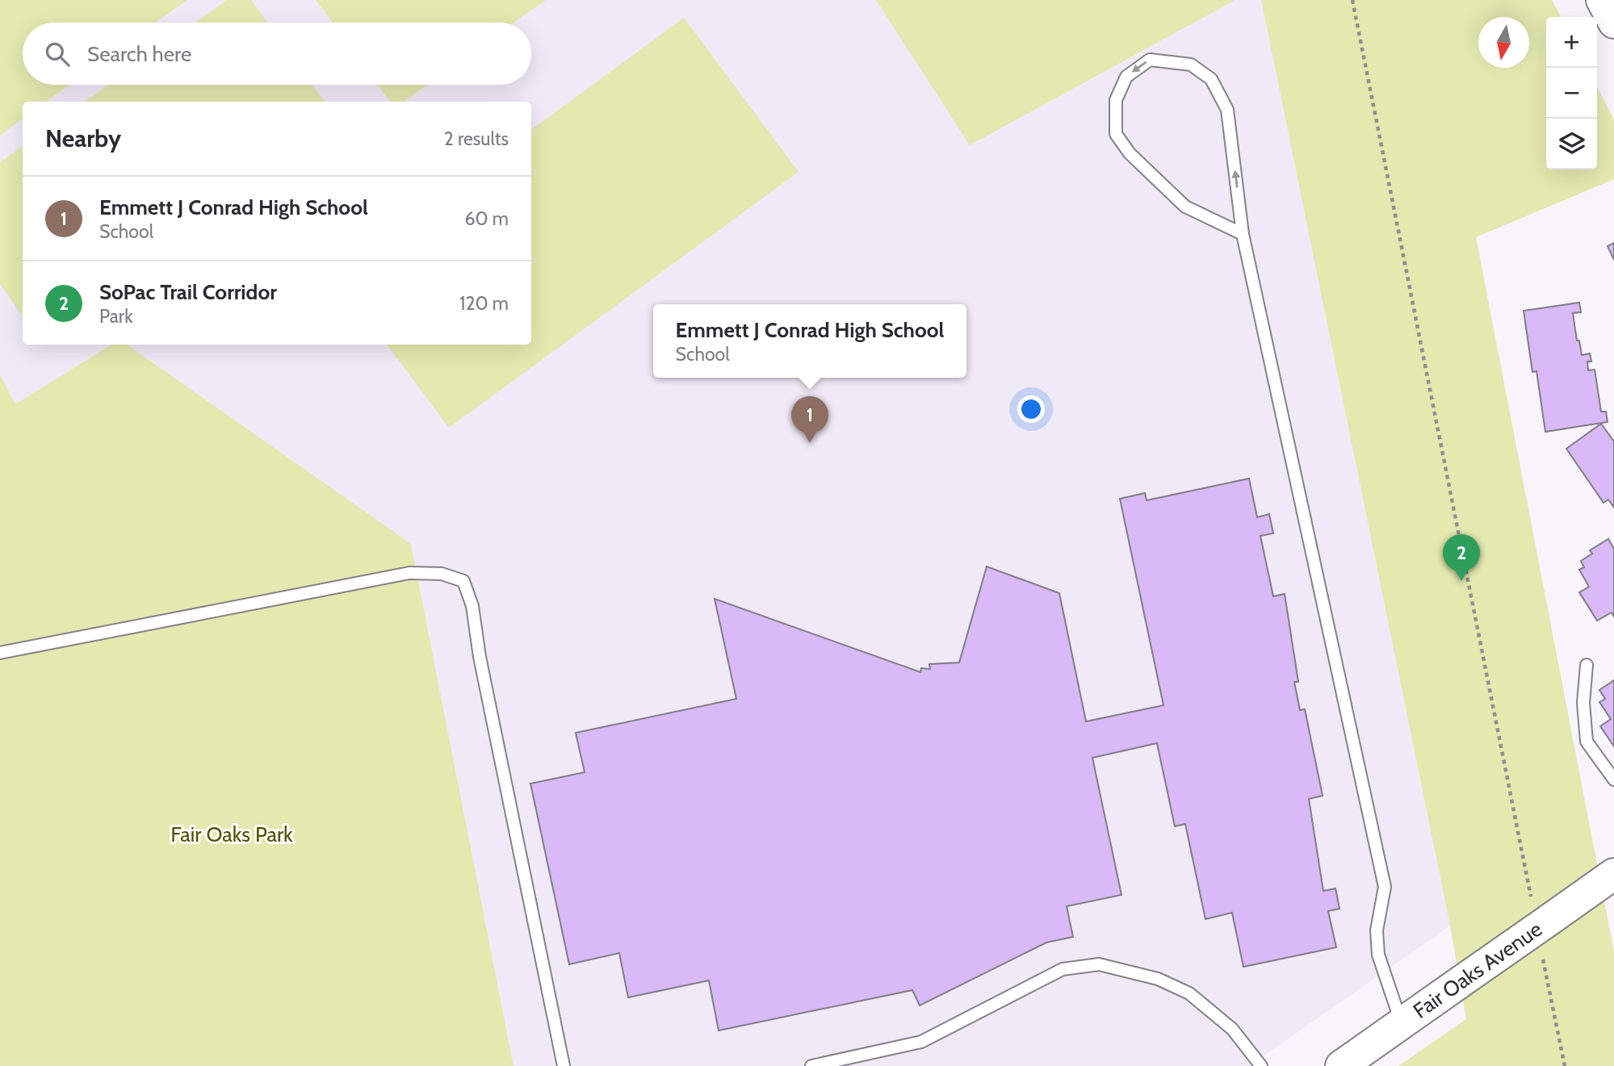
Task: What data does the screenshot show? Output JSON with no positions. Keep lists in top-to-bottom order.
{
  "streets": {
    "main road": ["Fair Oaks Avenue"]
  },
  "parks": ["Fair Oaks Park"],
  "north": "bottom",
  "page": {
    "map_buttons": ["+", "−"],
    "search": "Search here",
    "heading": ["Nearby", "2 results"],
    "list": [
      {
        "mark": "1",
        "name": "Emmett J Conrad High School",
        "note": "School",
        "value": "60 m"
      },
      {
        "mark": "2",
        "name": "SoPac Trail Corridor",
        "note": "Park",
        "value": "120 m"
      }
    ],
    "popup": ["Emmett J Conrad High School", "School"],
    "pins": ["1", "2"]
  }
}
